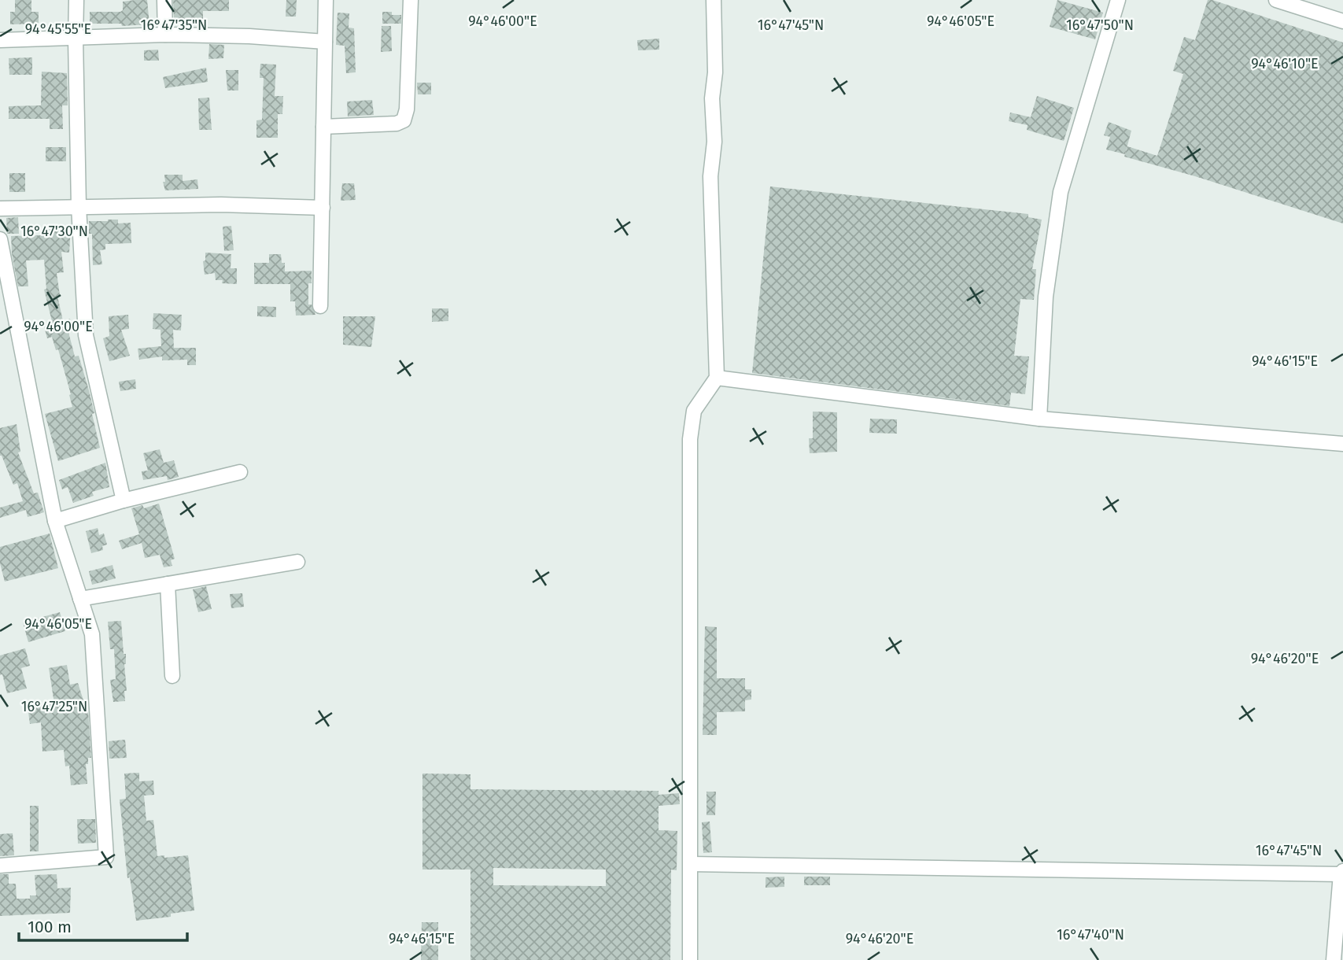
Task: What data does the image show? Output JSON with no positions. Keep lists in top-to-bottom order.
{
  "scale_bar": "100 m",
  "coordinates": [
    "94°46'00\"E",
    "94°46'05\"E",
    "16°47'50\"N",
    "16°47'35\"N",
    "16°47'45\"N",
    "94°45'55\"E",
    "94°46'10\"E",
    "16°47'30\"N",
    "94°46'15\"E",
    "94°46'20\"E",
    "16°47'25\"N",
    "16°47'40\"N"
  ]
}
